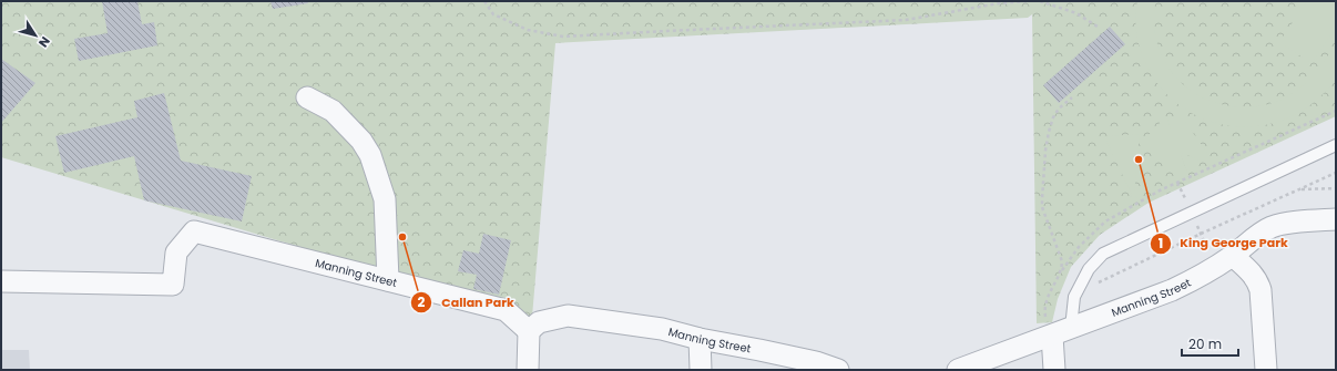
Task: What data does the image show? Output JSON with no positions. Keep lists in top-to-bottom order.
{
  "streets": {
    "street": ["Manning Street"]
  },
  "places": ["King George Park", "Callan Park"],
  "scale_bar": "20 m",
  "north": "bottom right"
}
